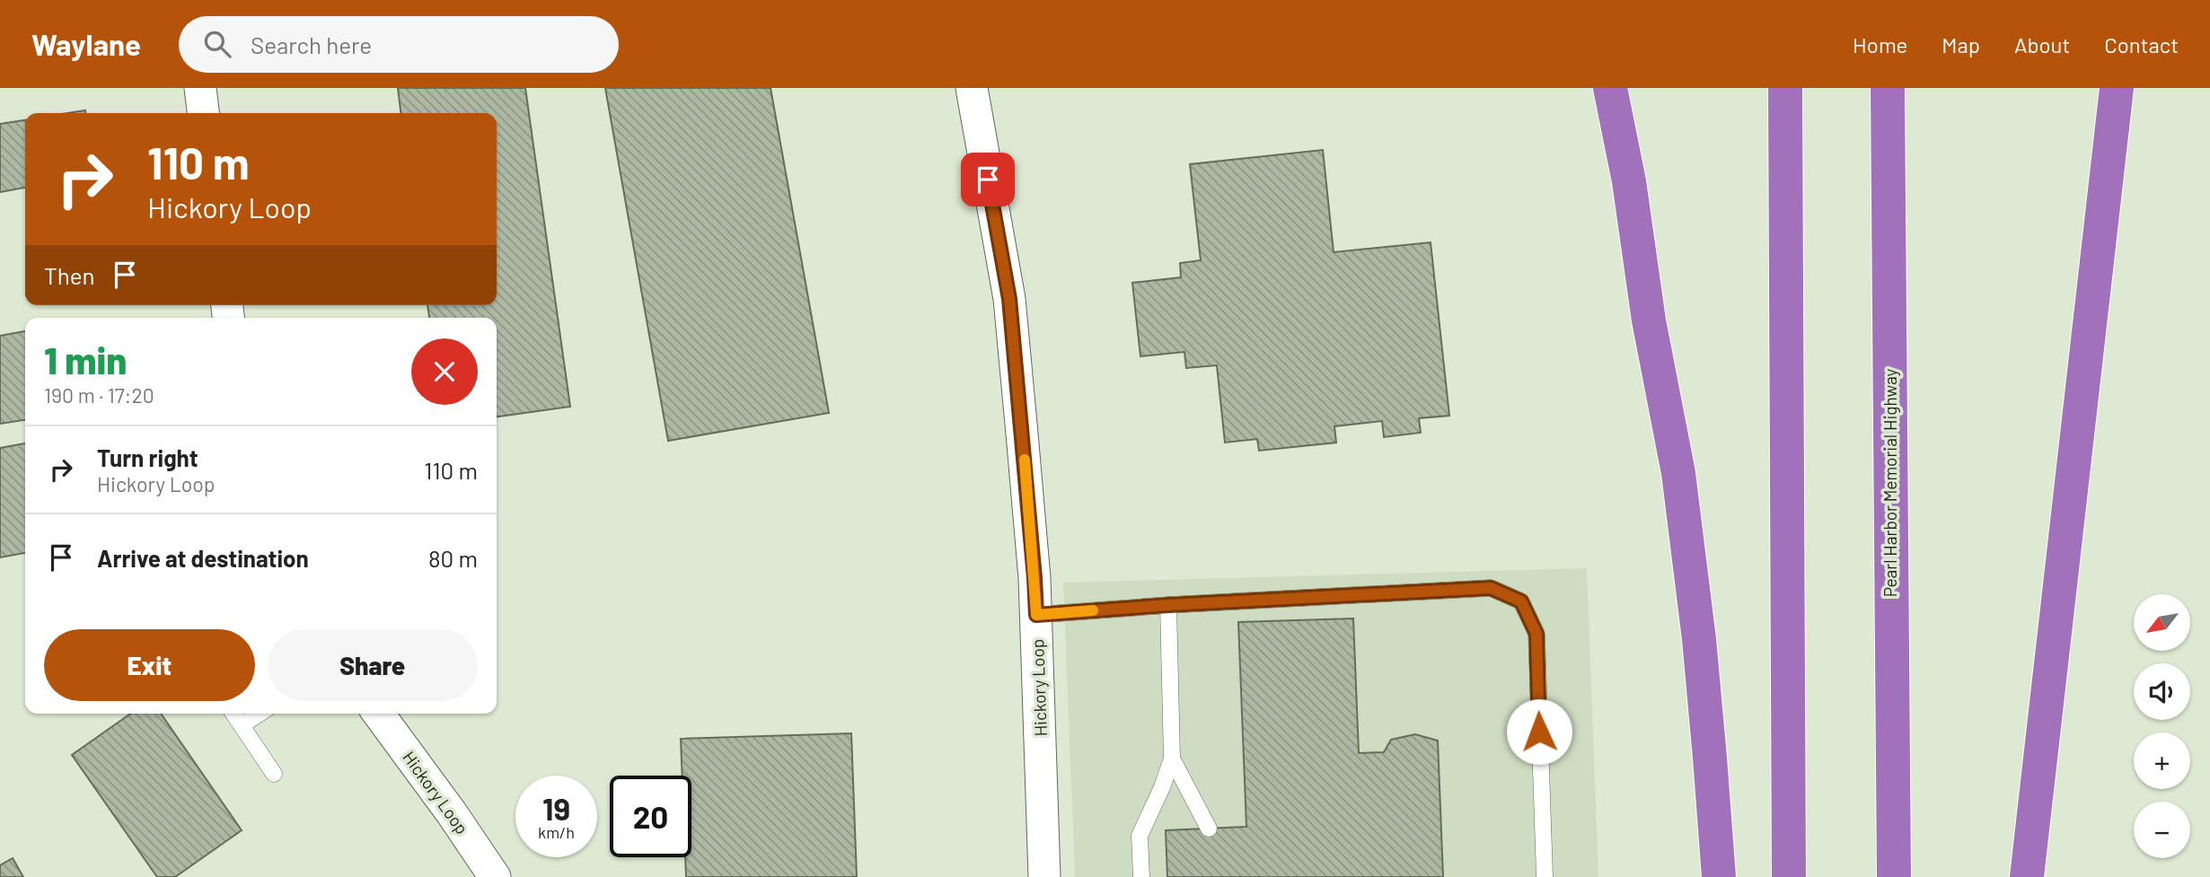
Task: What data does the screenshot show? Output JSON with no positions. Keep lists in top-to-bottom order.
{
  "streets": {
    "highway": ["Pearl Harbor Memorial Highway"],
    "street": ["Hickory Loop"]
  },
  "north": "bottom left",
  "page": {
    "header": "Waylane",
    "search": "Search here",
    "nav": [
      "Home",
      "Map",
      "About",
      "Contact"
    ],
    "turn": ["110 m", "Hickory Loop"],
    "then": "Then",
    "heading": ["1 min", "190 m · 17:20"],
    "list": [
      {
        "name": "Turn right",
        "note": "Hickory Loop",
        "value": "110 m"
      },
      {
        "name": "Arrive at destination",
        "value": "80 m"
      }
    ],
    "map_buttons": ["+", "−"],
    "buttons": ["Exit", "Share"],
    "speed": "19 km/h",
    "limit": "20"
  }
}
